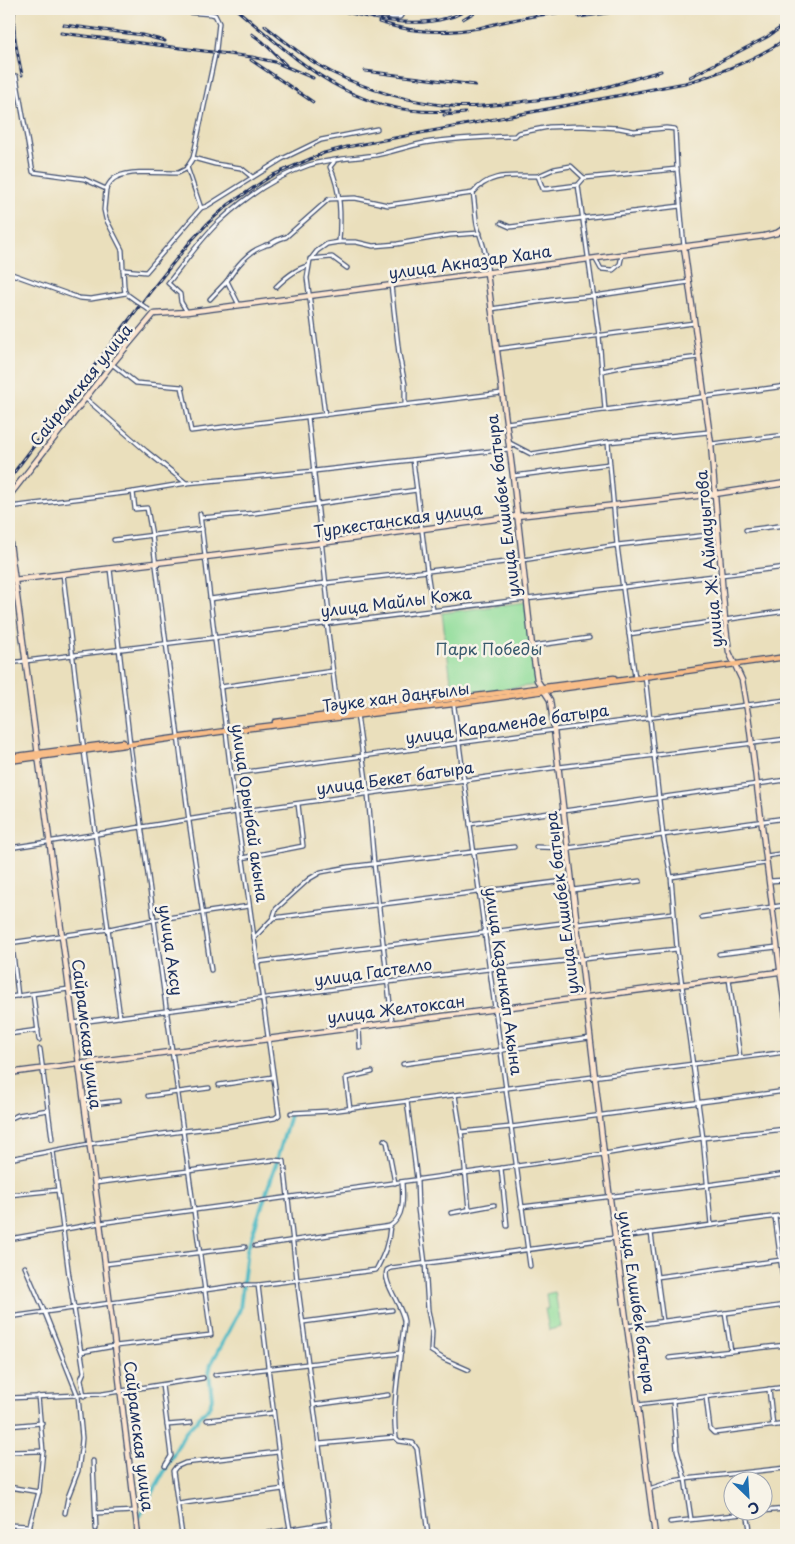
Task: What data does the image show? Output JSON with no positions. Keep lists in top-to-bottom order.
{
  "streets": {
    "main road": [
      "улица Акназар Хана",
      "Сайрамская улица",
      "улица Елшибек батыра",
      "Туркестанская улица",
      "улица Ж. Аймауытова",
      "Тәуке хан даңғылы",
      "улица Желтоксан"
    ],
    "street": [
      "улица Майлы Кожа",
      "улица Караменде батыра",
      "улица Бекет батыра",
      "улица Орынбай акына",
      "улица Аксу",
      "улица Гастелло",
      "улица Казанкап Акына"
    ]
  },
  "crossings": [
    ["улица Акназар Хана", "Сайрамская улица"],
    ["улица Акназар Хана", "улица Елшибек батыра"],
    ["улица Акназар Хана", "улица Ж. Аймауытова"],
    ["Сайрамская улица", "Туркестанская улица"],
    ["Сайрамская улица", "улица Майлы Кожа"],
    ["Сайрамская улица", "Тәуке хан даңғылы"],
    ["Сайрамская улица", "улица Бекет батыра"],
    ["Сайрамская улица", "улица Аксу"],
    ["Сайрамская улица", "улица Гастелло"],
    ["Сайрамская улица", "улица Желтоксан"],
    ["улица Елшибек батыра", "Туркестанская улица"],
    ["улица Елшибек батыра", "улица Майлы Кожа"],
    ["улица Елшибек батыра", "Тәуке хан даңғылы"],
    ["улица Елшибек батыра", "улица Караменде батыра"],
    ["улица Елшибек батыра", "улица Бекет батыра"],
    ["улица Елшибек батыра", "улица Гастелло"],
    ["улица Елшибек батыра", "улица Желтоксан"],
    ["Туркестанская улица", "улица Ж. Аймауытова"],
    ["Туркестанская улица", "улица Орынбай акына"],
    ["Туркестанская улица", "улица Аксу"],
    ["улица Ж. Аймауытова", "улица Майлы Кожа"],
    ["улица Ж. Аймауытова", "Тәуке хан даңғылы"],
    ["улица Ж. Аймауытова", "улица Караменде батыра"],
    ["улица Ж. Аймауытова", "улица Бекет батыра"],
    ["улица Ж. Аймауытова", "улица Желтоксан"],
    ["улица Майлы Кожа", "улица Орынбай акына"],
    ["улица Майлы Кожа", "улица Аксу"],
    ["Тәуке хан даңғылы", "улица Орынбай акына"],
    ["Тәуке хан даңғылы", "улица Аксу"],
    ["Тәуке хан даңғылы", "улица Казанкап Акына"],
    ["улица Караменде батыра", "улица Орынбай акына"],
    ["улица Караменде батыра", "улица Казанкап Акына"],
    ["улица Бекет батыра", "улица Орынбай акына"],
    ["улица Бекет батыра", "улица Аксу"],
    ["улица Бекет батыра", "улица Казанкап Акына"],
    ["улица Орынбай акына", "улица Аксу"],
    ["улица Орынбай акына", "улица Гастелло"],
    ["улица Орынбай акына", "улица Желтоксан"],
    ["улица Аксу", "улица Гастелло"],
    ["улица Аксу", "улица Желтоксан"],
    ["улица Гастелло", "улица Казанкап Акына"],
    ["улица Казанкап Акына", "улица Желтоксан"]
  ],
  "parks": ["Парк Победы"],
  "north": "bottom right"
}
